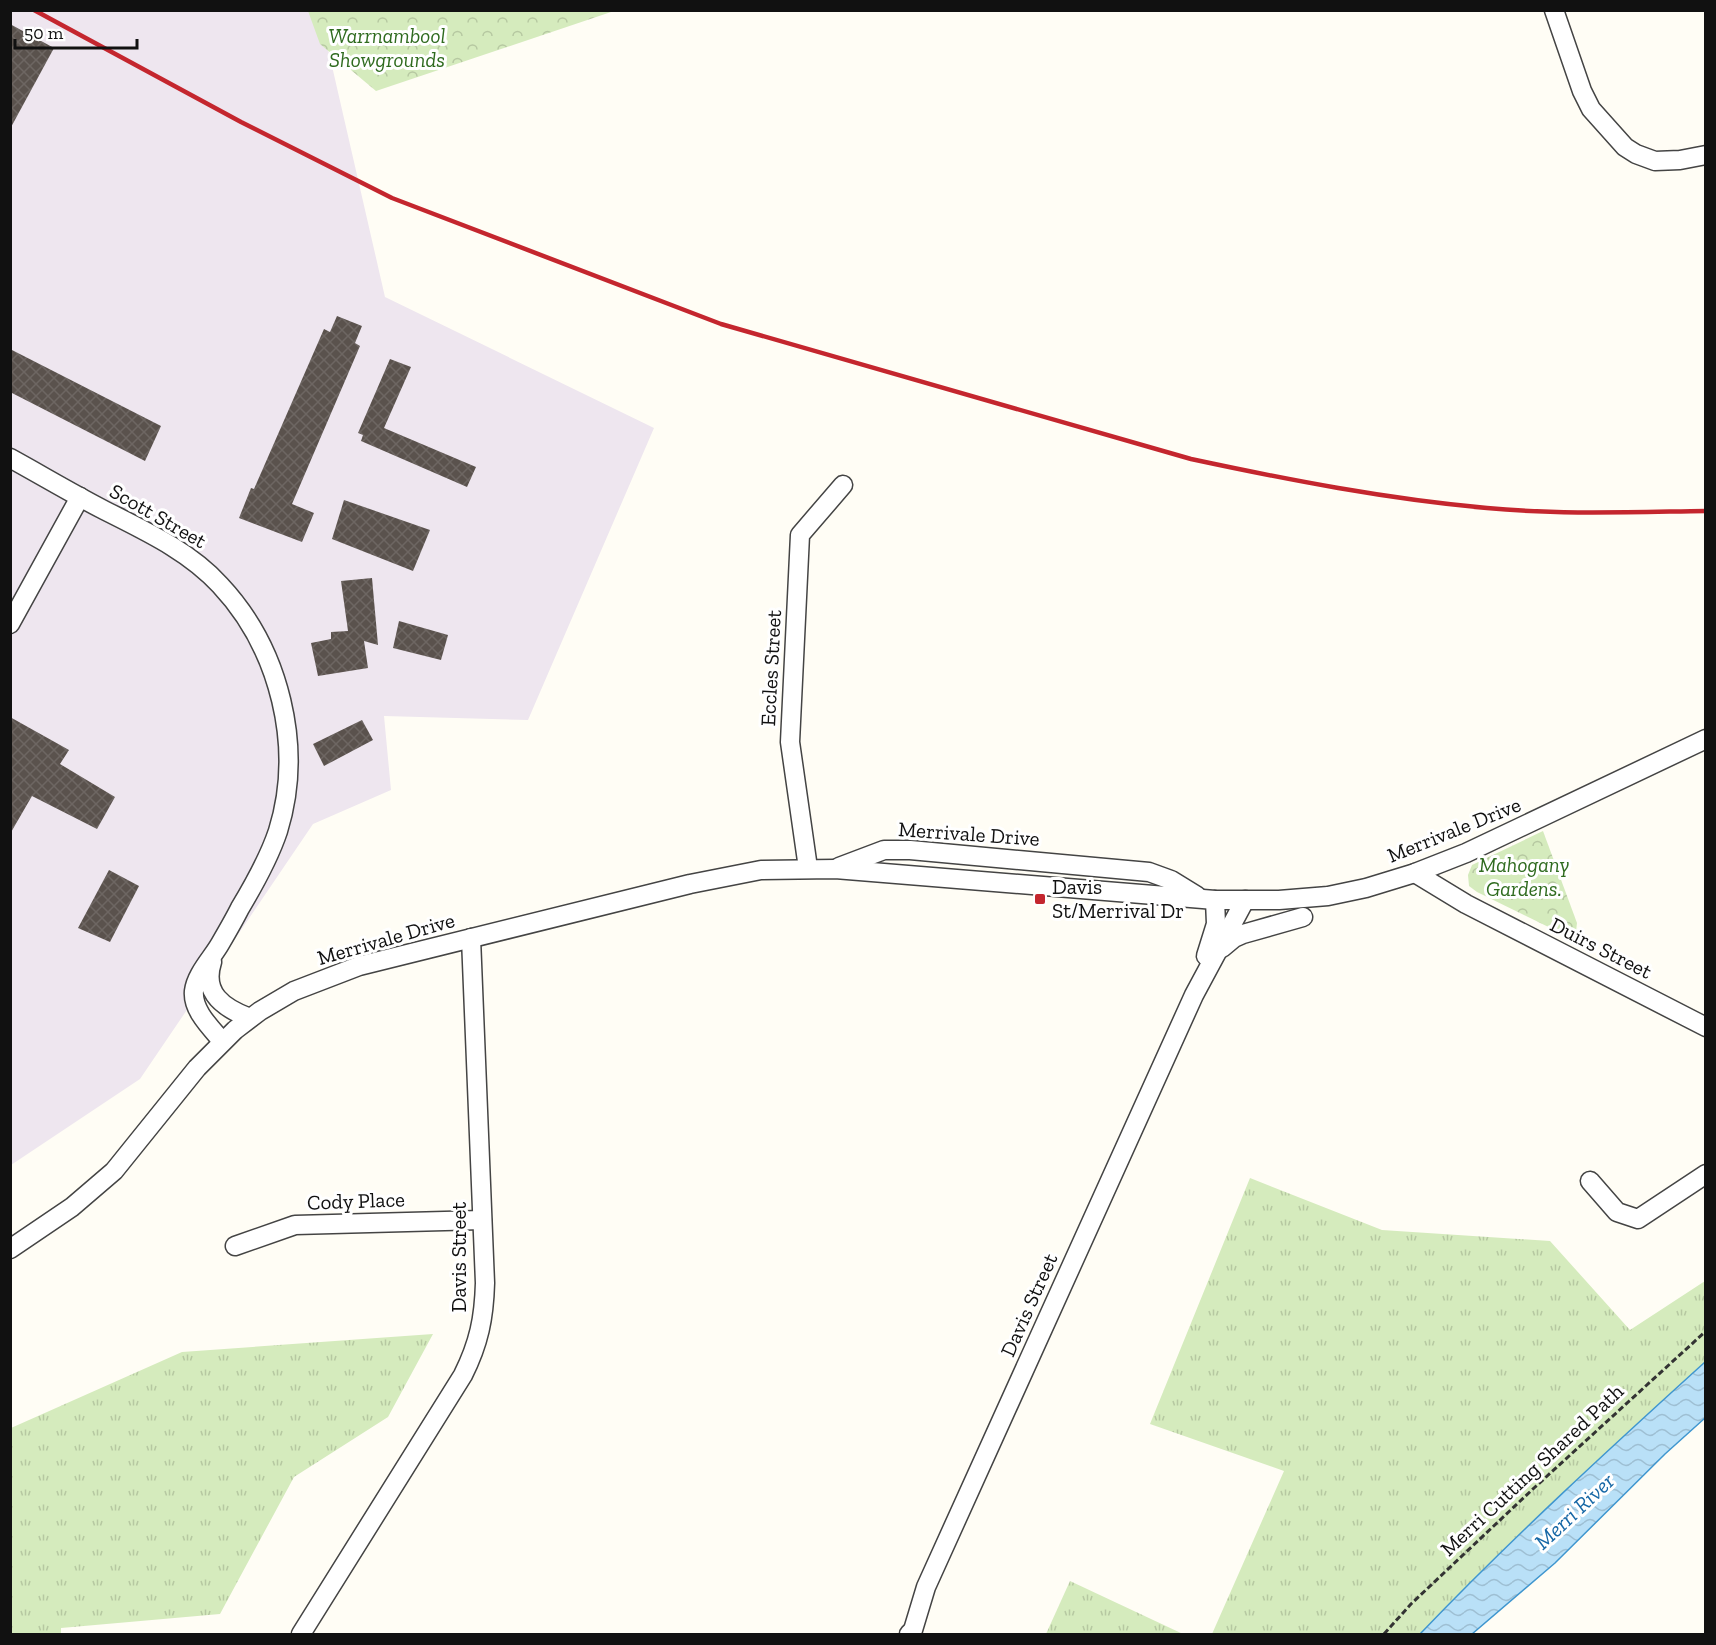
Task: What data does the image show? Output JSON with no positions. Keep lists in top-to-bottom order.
{
  "streets": {
    "street": [
      "Scott Street",
      "Eccles Street",
      "Merrivale Drive",
      "Duirs Street",
      "Cody Place",
      "Davis Street"
    ],
    "path": ["Merri Cutting Shared Path"]
  },
  "crossings": [
    ["Scott Street", "Merrivale Drive"],
    ["Eccles Street", "Merrivale Drive"],
    ["Merrivale Drive", "Duirs Street"],
    ["Merrivale Drive", "Davis Street"],
    ["Cody Place", "Davis Street"]
  ],
  "water": ["Merri River"],
  "parks": ["Warrnambool Showgrounds", "Mahogany Gardens."],
  "places": {
    "transit": ["Davis St/Merrival Dr"]
  },
  "scale_bar": "50 m"
}
